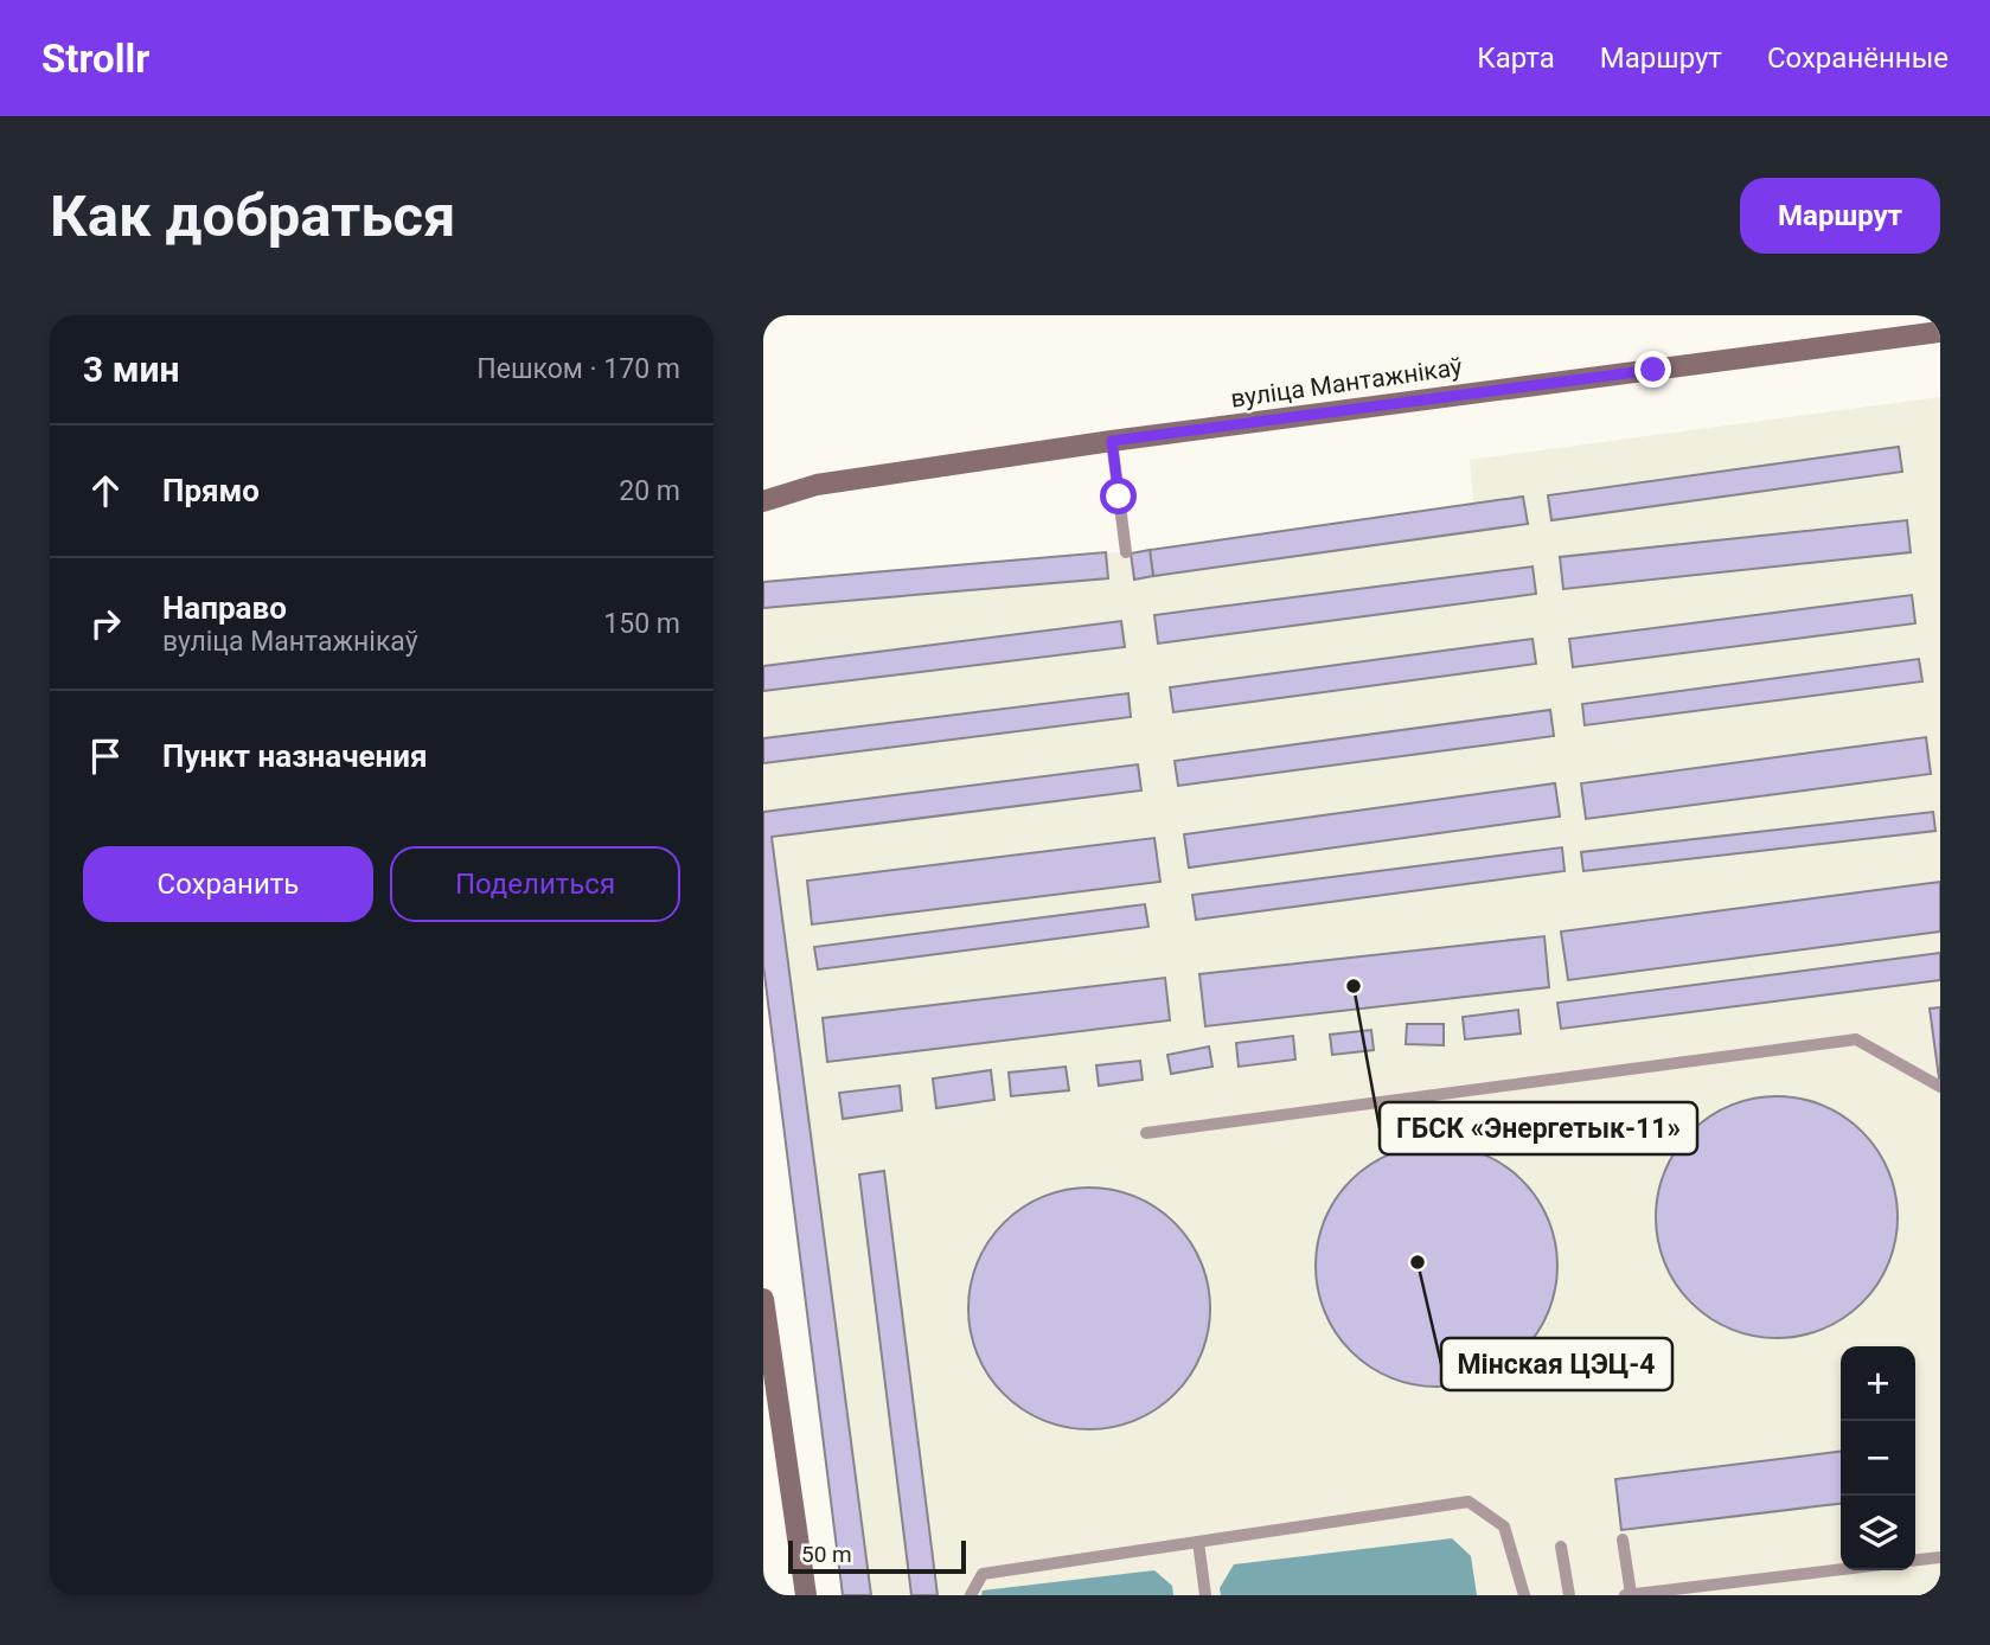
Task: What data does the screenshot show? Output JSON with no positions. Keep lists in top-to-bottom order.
{
  "streets": {
    "street": ["вуліца Мантажнікаў"]
  },
  "places": ["ГБСК «Энергетык-11»", "Мінская ЦЭЦ-4"],
  "scale_bar": "50 m",
  "page": {
    "header": "Strollr",
    "nav": ["Карта", "Маршрут", "Сохранённые"],
    "buttons": [
      "Маршрут",
      ["Сохранить", "Поделиться"]
    ],
    "title": "Как добраться",
    "heading": ["3 мин", "Пешком · 170 m"],
    "list": [
      ["Прямо", "20 m"],
      ["Направо", "вуліца Мантажнікаў", "150 m"],
      "Пункт назначения"
    ],
    "map_buttons": ["+", "−"],
    "scale": "50 m"
  }
}
